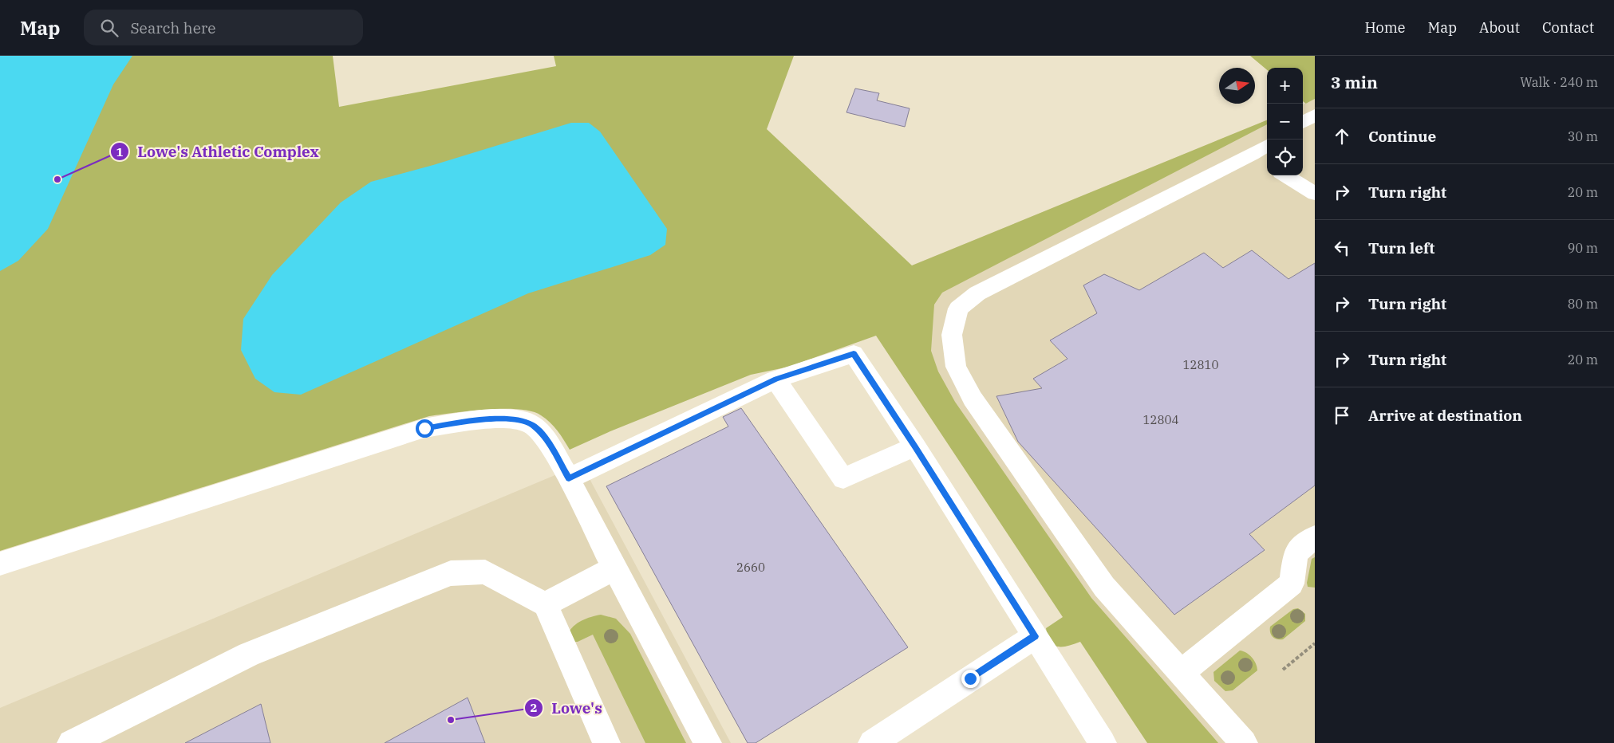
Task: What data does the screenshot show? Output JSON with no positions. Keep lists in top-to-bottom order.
{
  "places": ["Lowe's Athletic Complex", "Lowe's"],
  "house_numbers": ["12810", "12804", "2660"],
  "north": "right",
  "page": {
    "header": "Map",
    "search": "Search here",
    "nav": [
      "Home",
      "Map",
      "About",
      "Contact"
    ],
    "heading": ["3 min", "Walk · 240 m"],
    "map_buttons": ["+", "−"],
    "list": [
      ["Continue", "30 m"],
      ["Turn right", "20 m"],
      ["Turn left", "90 m"],
      ["Turn right", "80 m"],
      ["Turn right", "20 m"],
      "Arrive at destination"
    ]
  }
}
